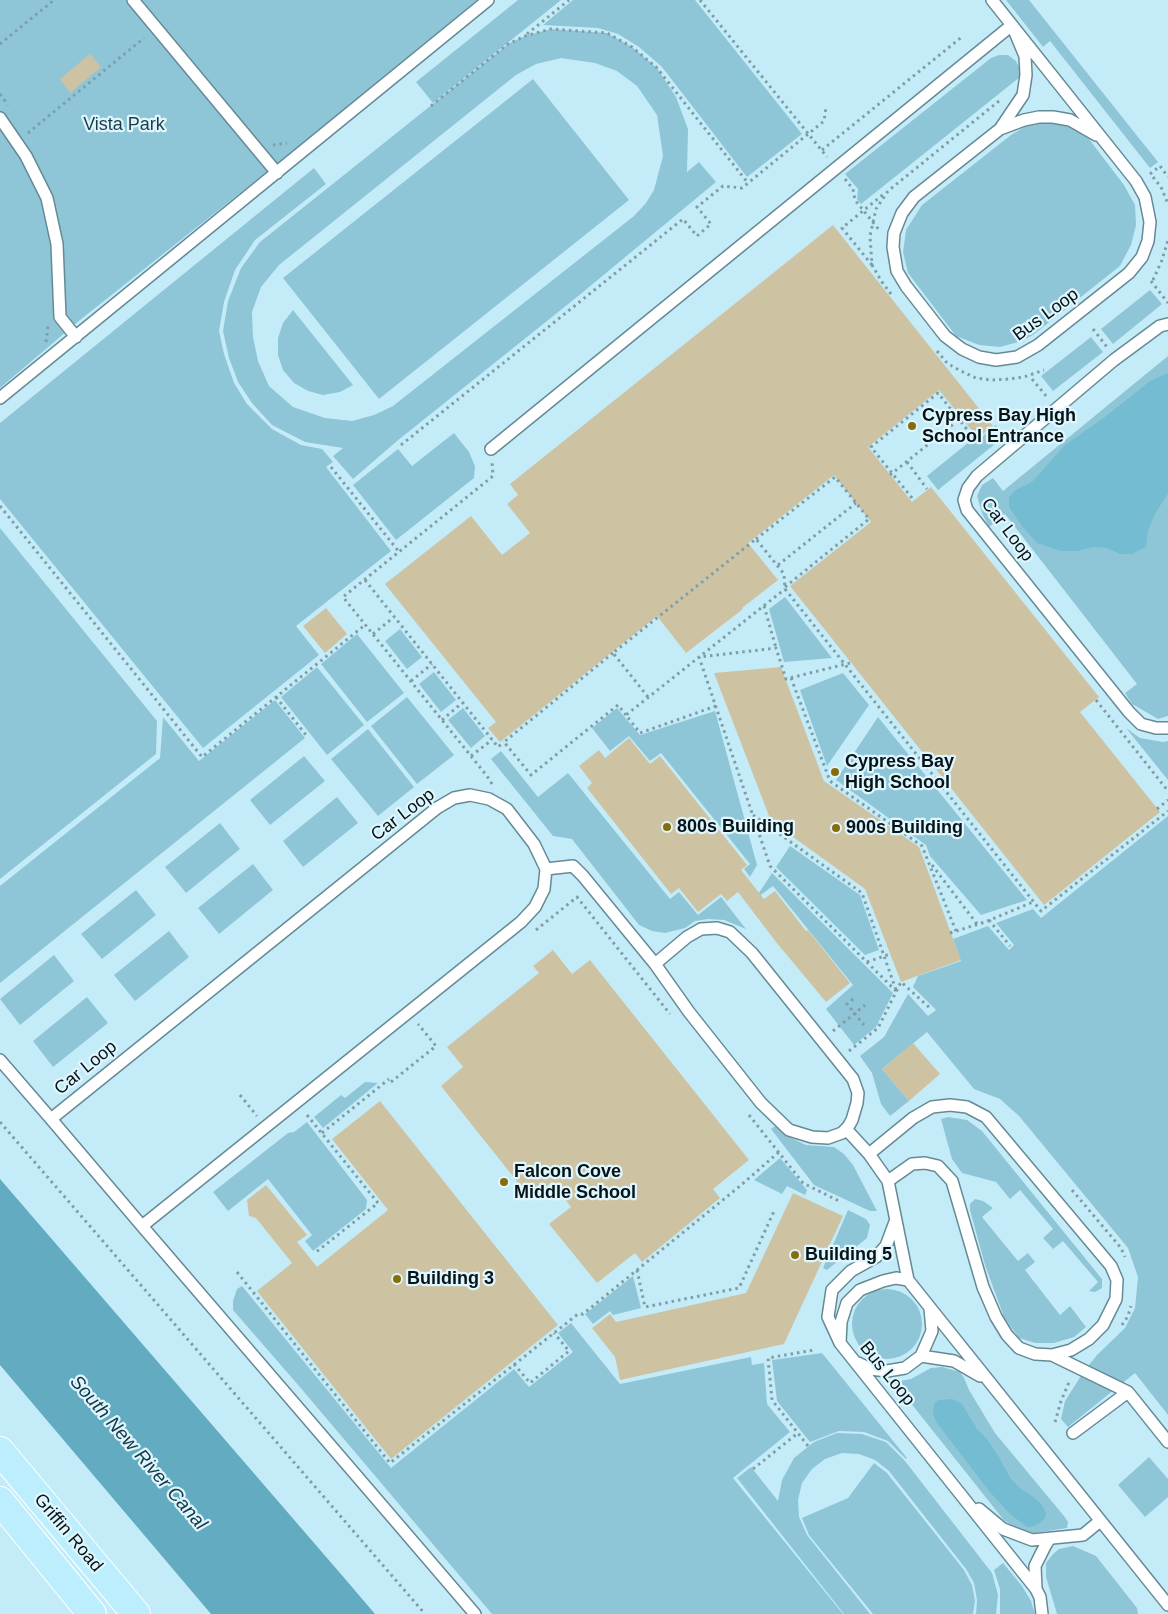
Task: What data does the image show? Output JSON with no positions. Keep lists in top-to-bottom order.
{
  "streets": {
    "main road": ["Griffin Road"],
    "lane": ["Bus Loop", "Car Loop"]
  },
  "water": ["South New River Canal"],
  "parks": ["Vista Park"],
  "places": [
    "Cypress Bay High School Entrance",
    "Cypress Bay High School",
    "800s Building",
    "900s Building",
    "Falcon Cove Middle School",
    "Building 5",
    "Building 3"
  ]
}
